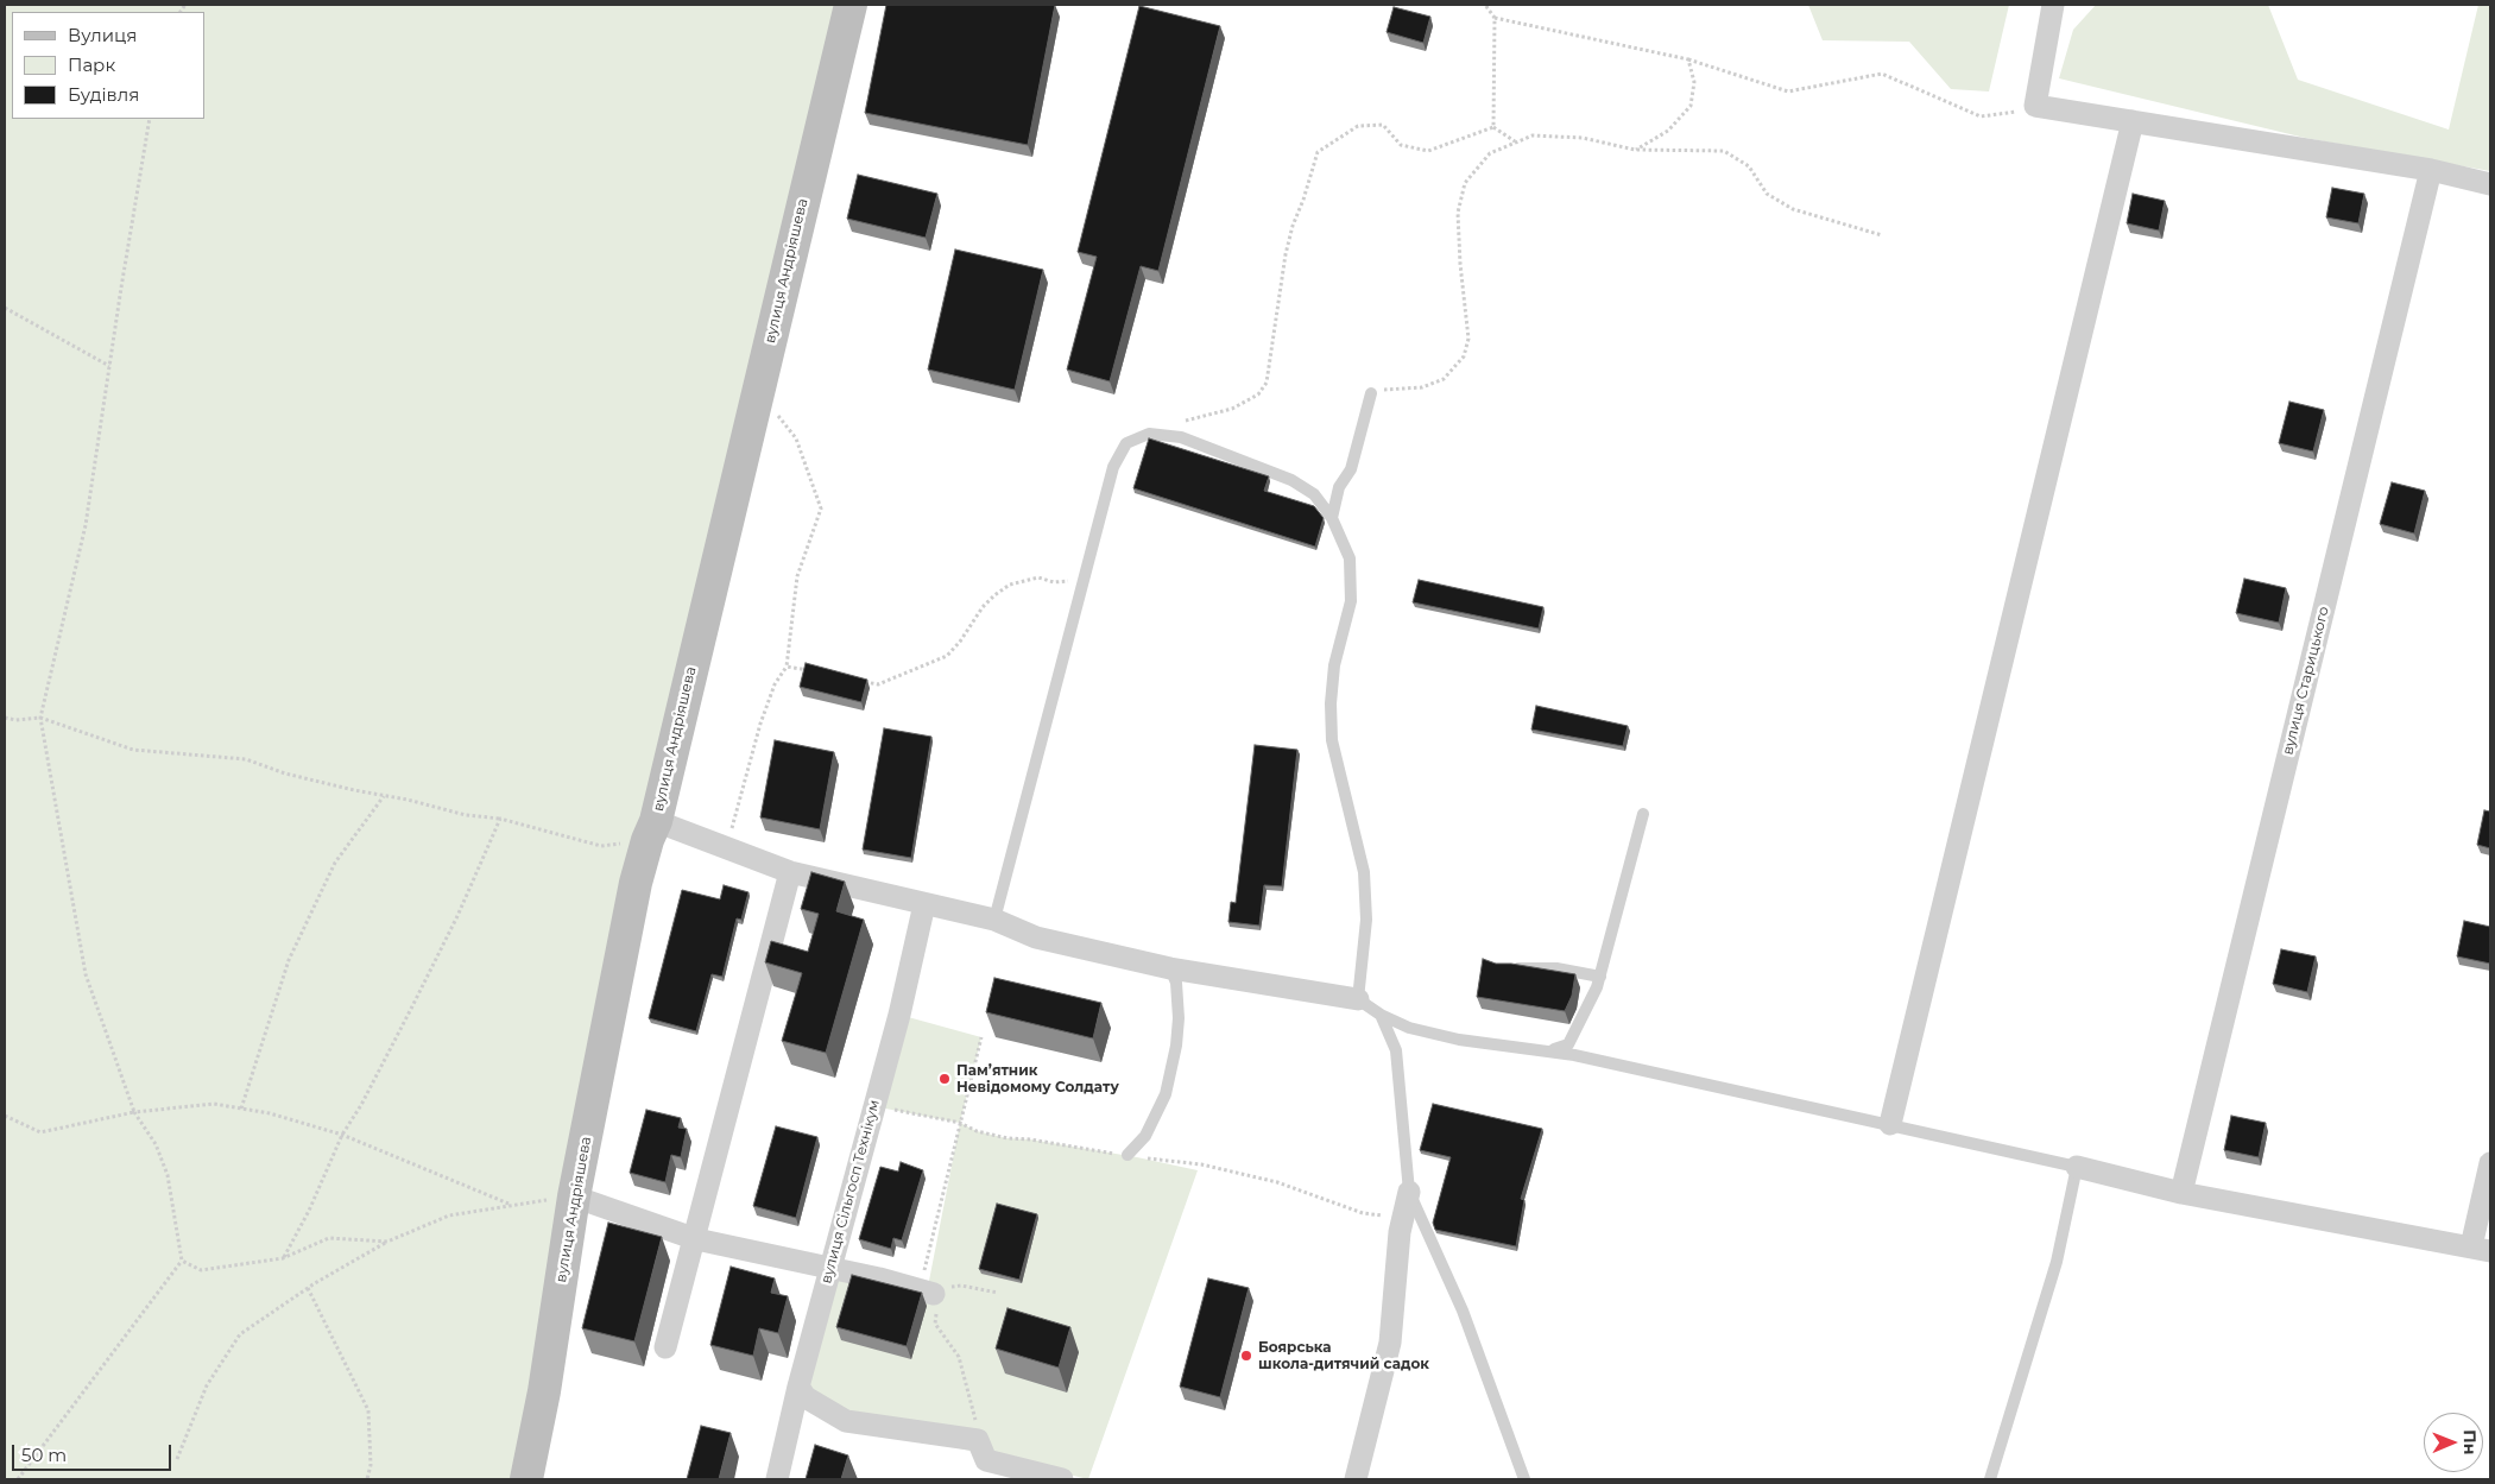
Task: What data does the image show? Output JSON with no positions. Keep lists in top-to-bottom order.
{
  "streets": {
    "street": ["вулиця Андріяшева", "вулиця Старицького", "вулиця Сільгосп Технікум"]
  },
  "places": ["Пам’ятник Невідомому Солдату", "Боярська школа-дитячий садок"],
  "legend": ["Вулиця", "Парк", "Будівля"],
  "scale_bar": "50 m",
  "north": "right"
}
